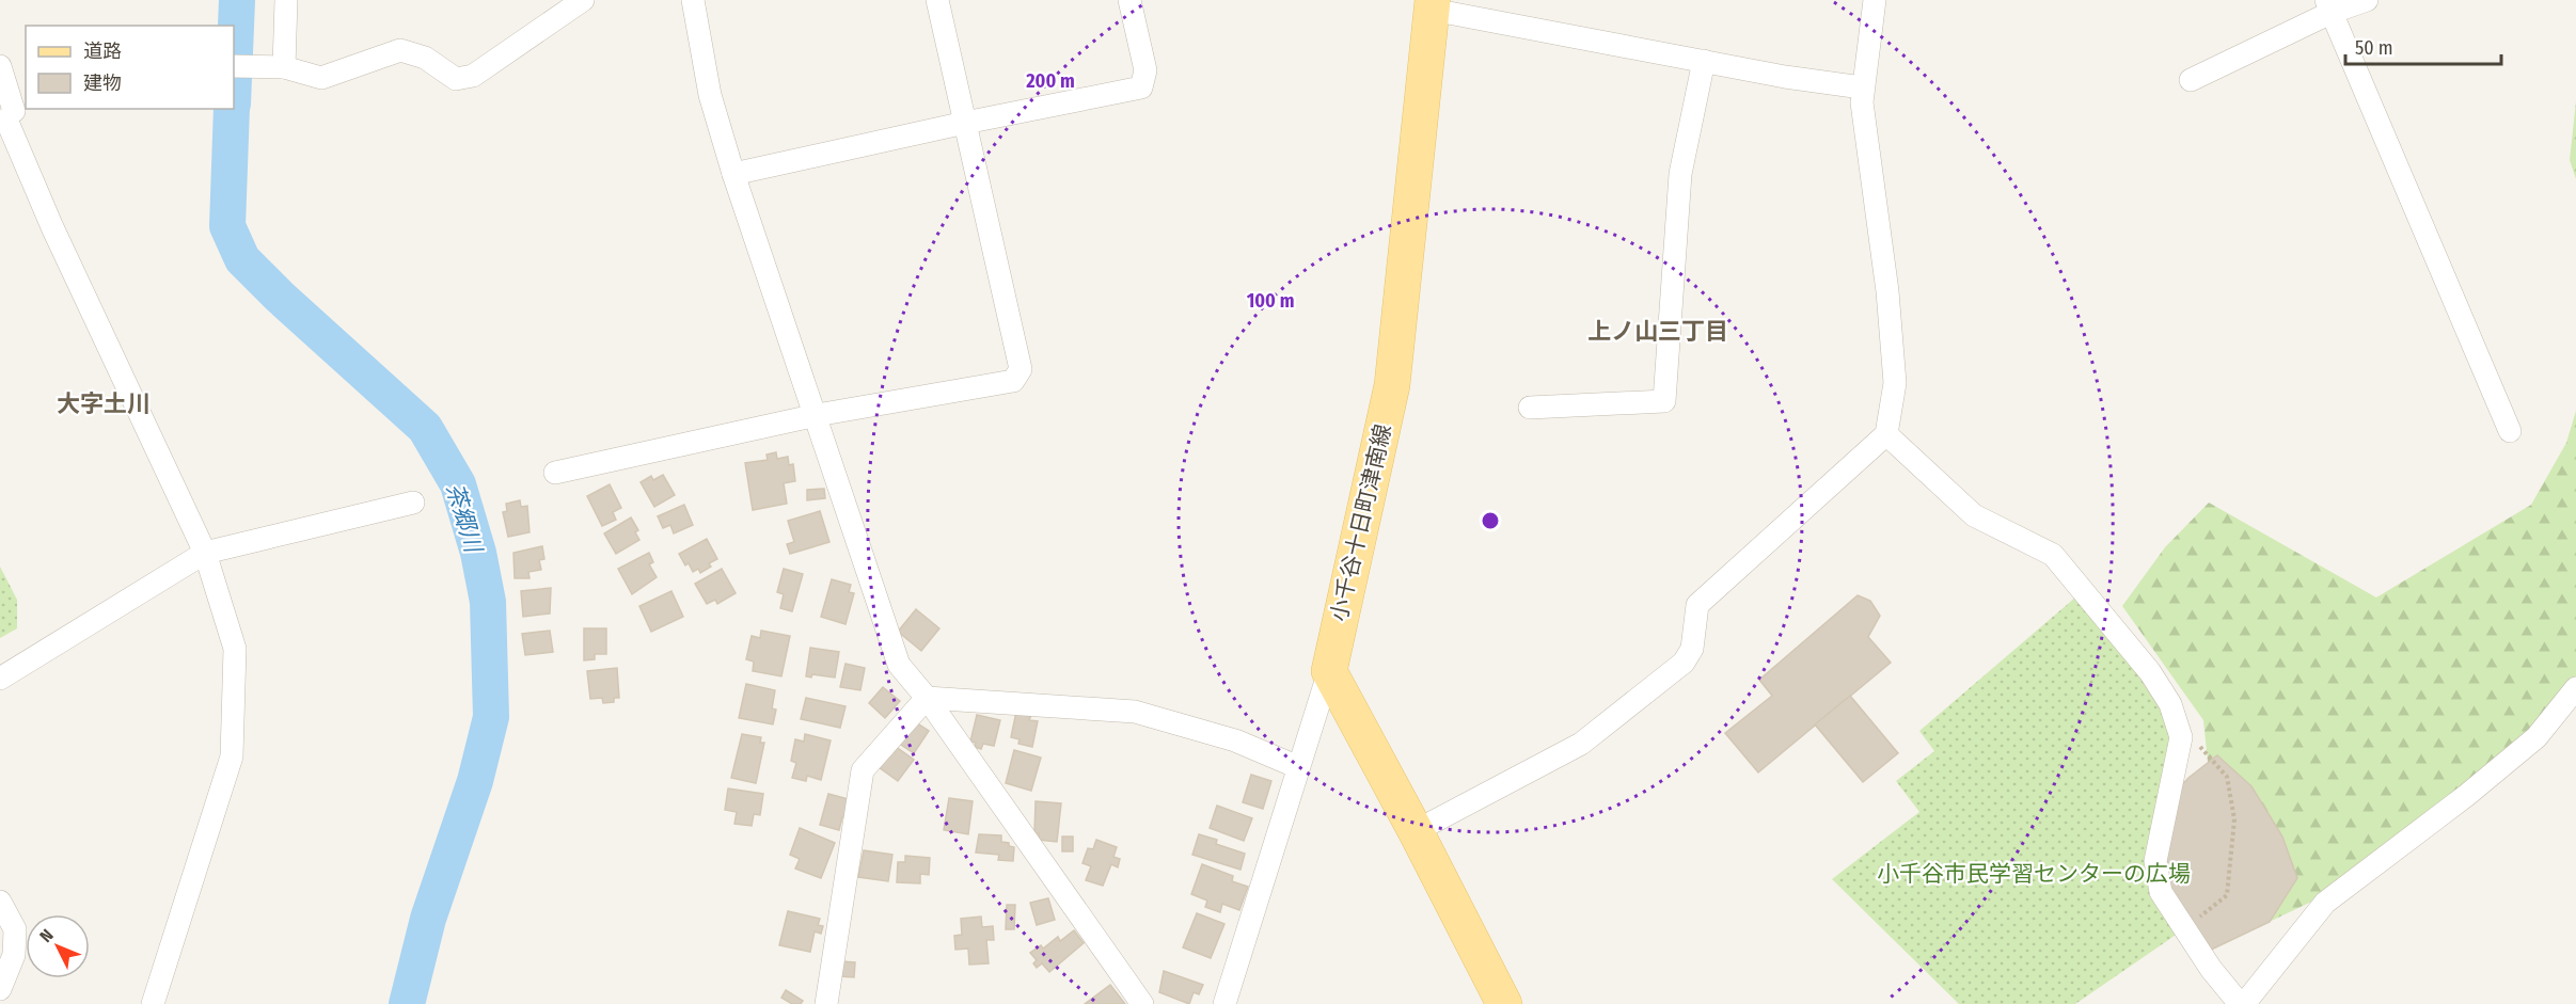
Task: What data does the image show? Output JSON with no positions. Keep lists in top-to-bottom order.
{
  "streets": {
    "main road": ["小千谷十日町津南線"]
  },
  "districts": ["上ノ山三丁目", "大字土川"],
  "water": ["茶郷川"],
  "parks": ["小千谷市民学習センターの広場"],
  "legend": ["道路", "建物"],
  "scale_bar": "50 m",
  "north": "top left",
  "rings": ["200 m", "100 m"]
}
